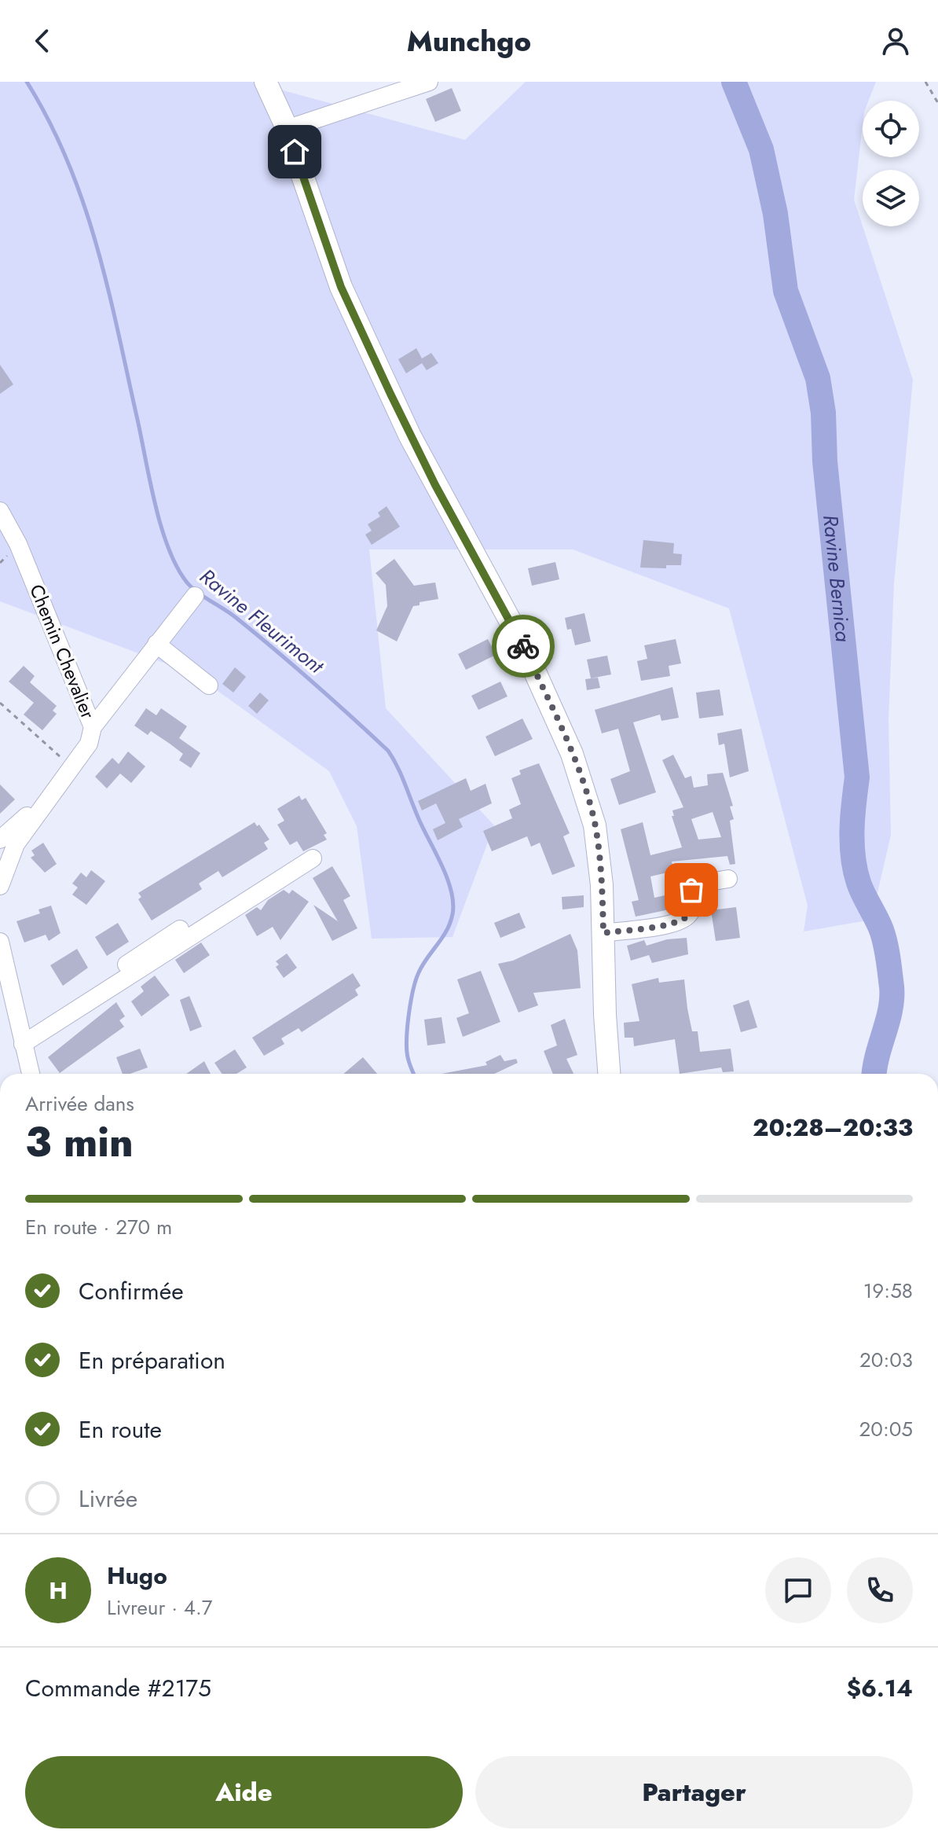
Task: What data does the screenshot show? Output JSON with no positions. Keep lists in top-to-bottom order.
{
  "streets": {
    "street": ["Chemin Chevalier"]
  },
  "water": ["Ravine Bernica", "Ravine Fleurimont"],
  "page": {
    "header": "Munchgo",
    "heading": ["3 min", "Arrivée dans", "20:28–20:33"],
    "panel": [
      "Hugo",
      "Livreur · 4.7",
      "Commande #2175",
      "$6.14"
    ],
    "bar": "En route · 270 m",
    "list": [
      ["Confirmée", "19:58"],
      ["En préparation", "20:03"],
      ["En route", "20:05"],
      "Livrée"
    ],
    "round": "H",
    "buttons": ["Aide", "Partager"]
  }
}
